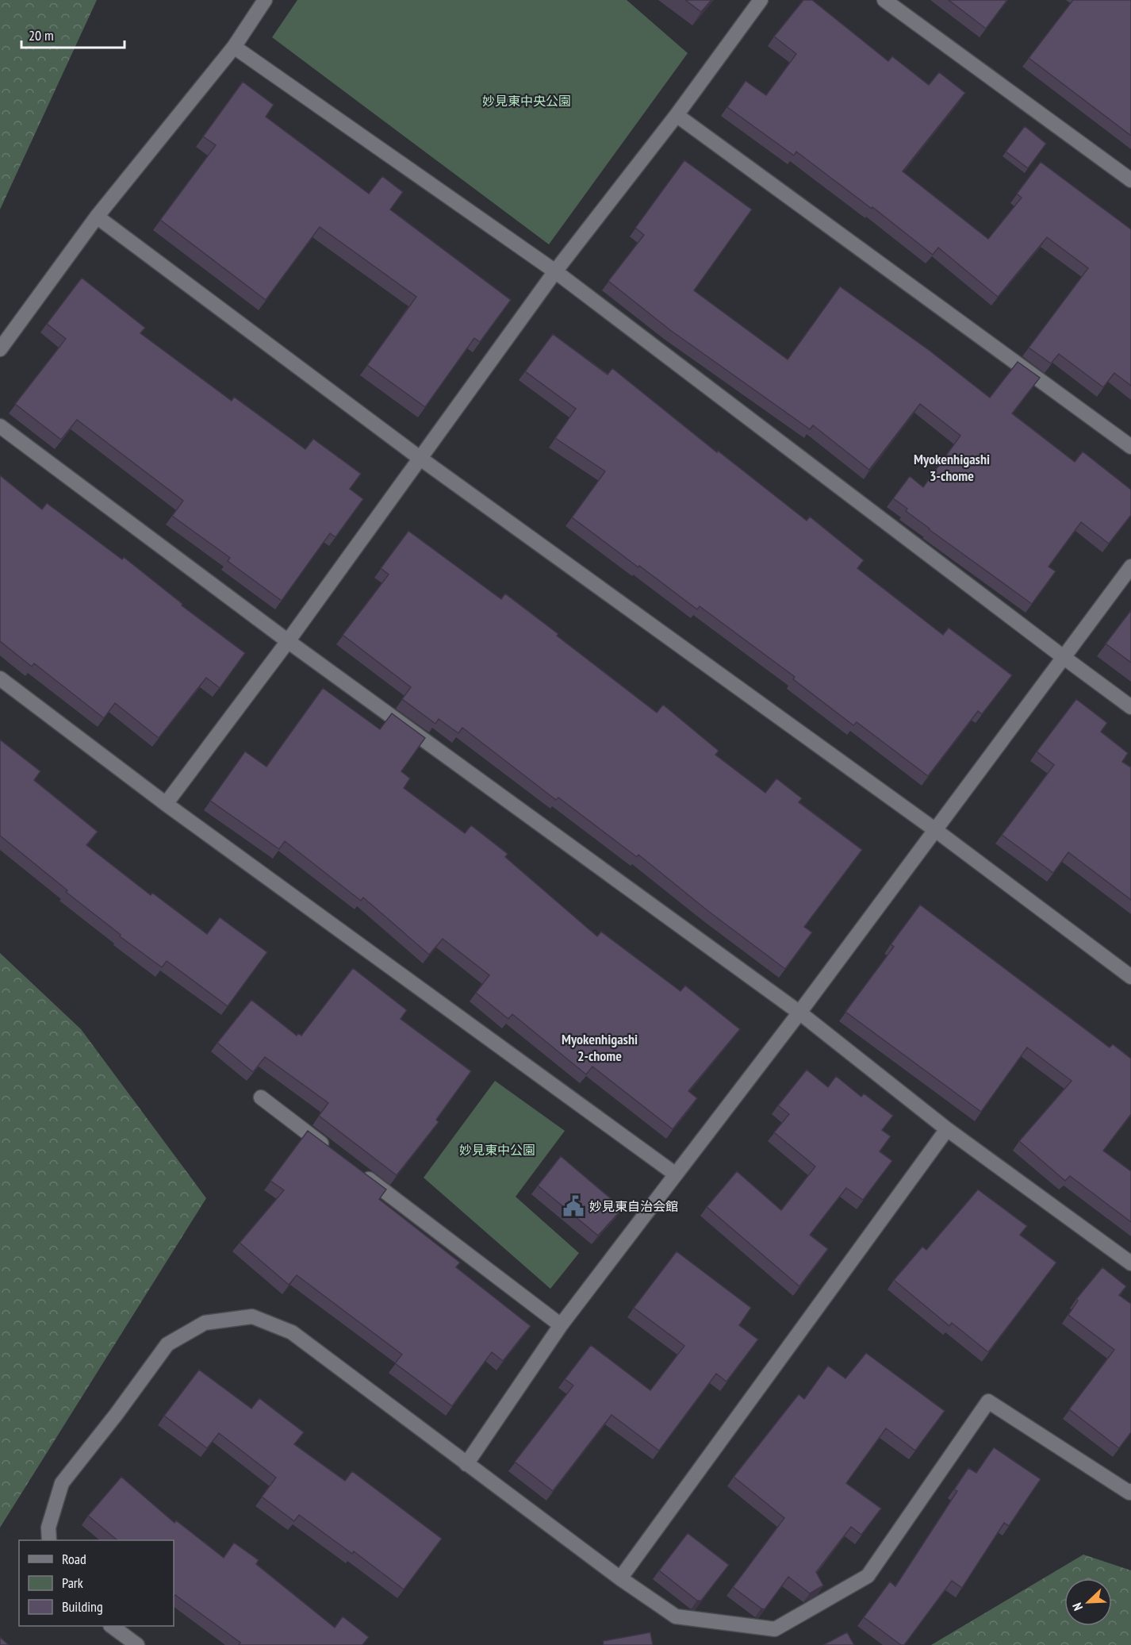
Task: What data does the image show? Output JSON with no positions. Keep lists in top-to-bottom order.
{
  "districts": ["Myokenhigashi 3-chome", "Myokenhigashi 2-chome"],
  "parks": ["妙見東中央公園", "妙見東中公園"],
  "places": {
    "public building": ["妙見東自治会館"]
  },
  "legend": ["Road", "Park", "Building"],
  "scale_bar": "20 m",
  "north": "bottom left"
}
